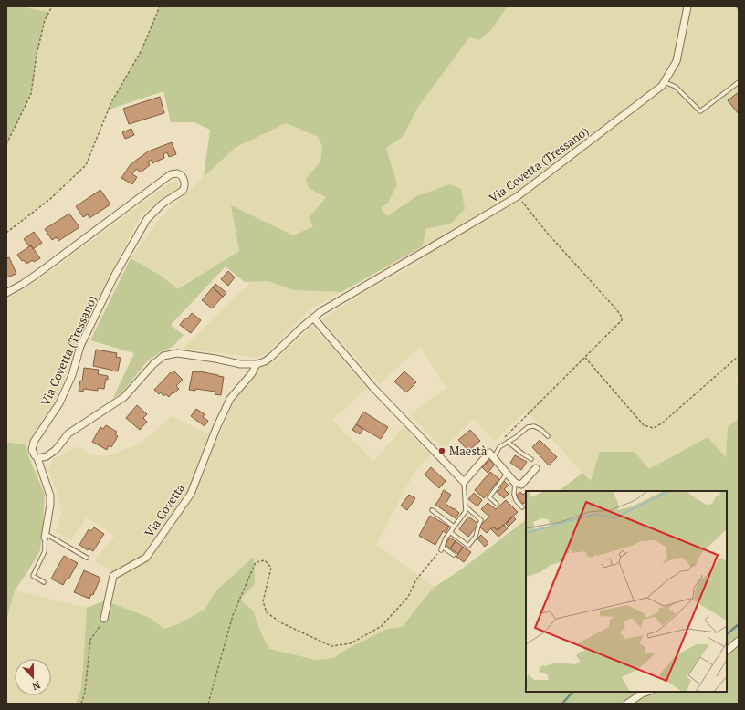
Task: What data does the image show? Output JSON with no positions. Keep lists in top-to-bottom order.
{
  "streets": {
    "street": ["Via Covetta (Tressano)", "Via Covetta"]
  },
  "crossings": [
    ["Via Covetta (Tressano)", "Via Covetta"]
  ],
  "places": ["Maestà"],
  "north": "bottom"
}
